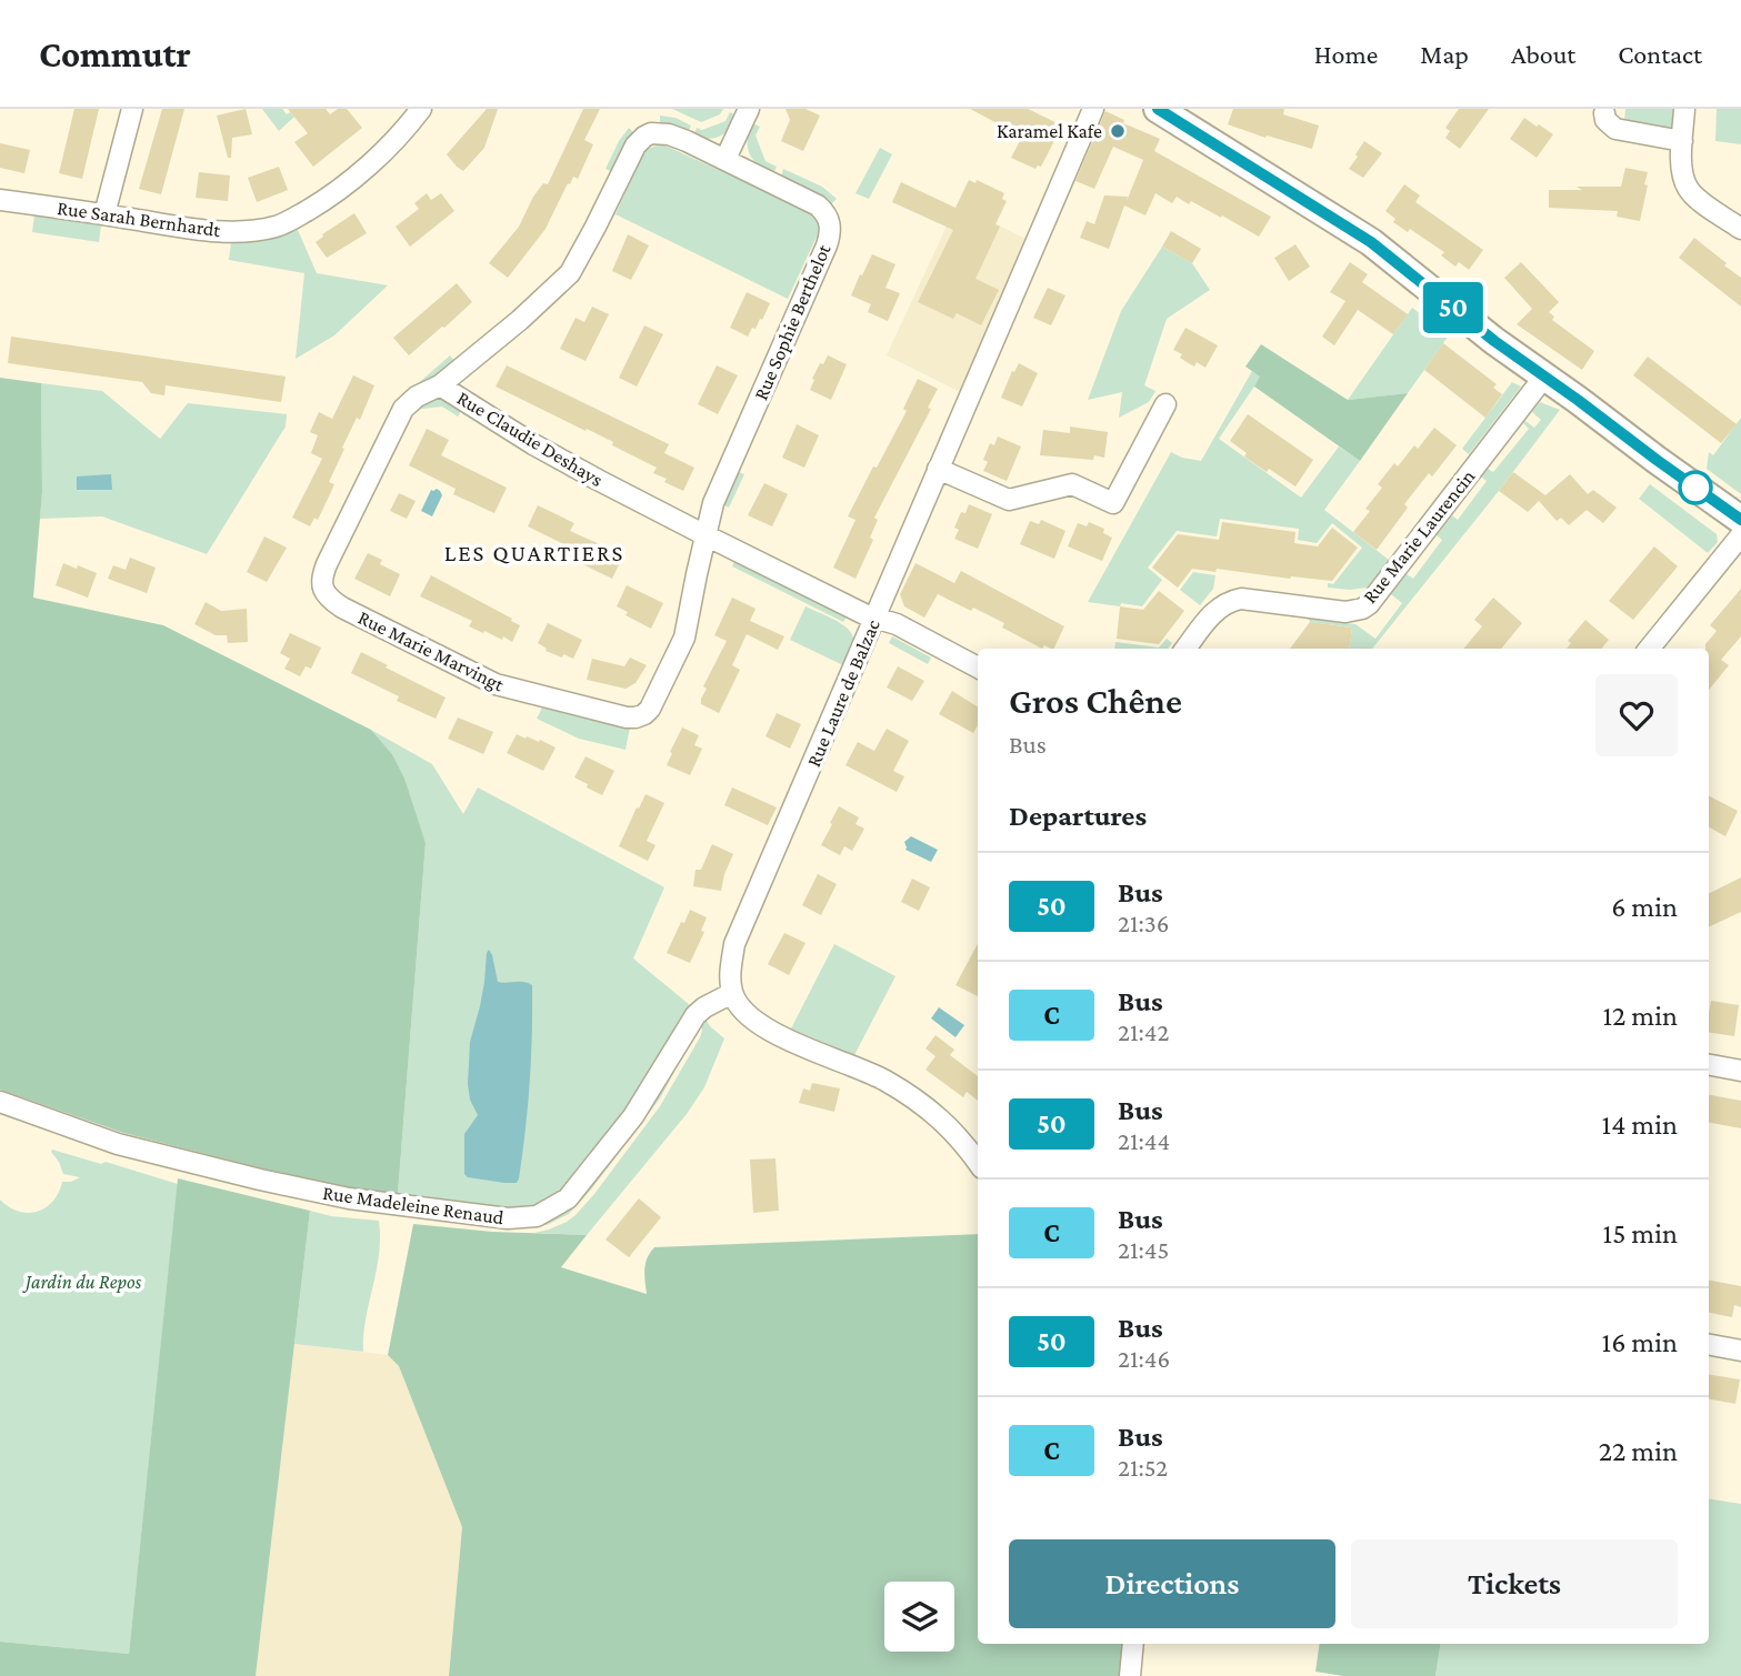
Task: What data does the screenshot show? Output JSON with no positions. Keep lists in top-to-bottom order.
{
  "streets": {
    "street": [
      "Rue Sarah Bernhardt",
      "Rue Sophie Berthelot",
      "Rue Claudie Deshays",
      "Rue Marie Laurencin",
      "Rue Marie Marvingt",
      "Rue Laure de Balzac",
      "Rue Madeleine Renaud"
    ]
  },
  "crossings": [
    ["Rue Sophie Berthelot", "Rue Claudie Deshays"],
    ["Rue Sophie Berthelot", "Rue Marie Marvingt"],
    ["Rue Claudie Deshays", "Rue Marie Marvingt"],
    ["Rue Claudie Deshays", "Rue Laure de Balzac"],
    ["Rue Laure de Balzac", "Rue Madeleine Renaud"]
  ],
  "districts": ["LES QUARTIERS"],
  "parks": ["Jardin du Repos"],
  "places": ["Karamel Kafe"],
  "lines": ["bus line 50"],
  "page": {
    "header": "Commutr",
    "nav": [
      "Home",
      "Map",
      "About",
      "Contact"
    ],
    "on_map": "50",
    "heading": [
      ["Gros Chêne", "Bus"],
      "Departures"
    ],
    "list": [
      {
        "mark": "50",
        "name": "Bus",
        "note": "21:36",
        "value": "6 min"
      },
      {
        "mark": "C",
        "name": "Bus",
        "note": "21:42",
        "value": "12 min"
      },
      {
        "mark": "50",
        "name": "Bus",
        "note": "21:44",
        "value": "14 min"
      },
      {
        "mark": "C",
        "name": "Bus",
        "note": "21:45",
        "value": "15 min"
      },
      {
        "mark": "50",
        "name": "Bus",
        "note": "21:46",
        "value": "16 min"
      },
      {
        "mark": "C",
        "name": "Bus",
        "note": "21:52",
        "value": "22 min"
      }
    ],
    "buttons": ["Directions", "Tickets"]
  }
}
